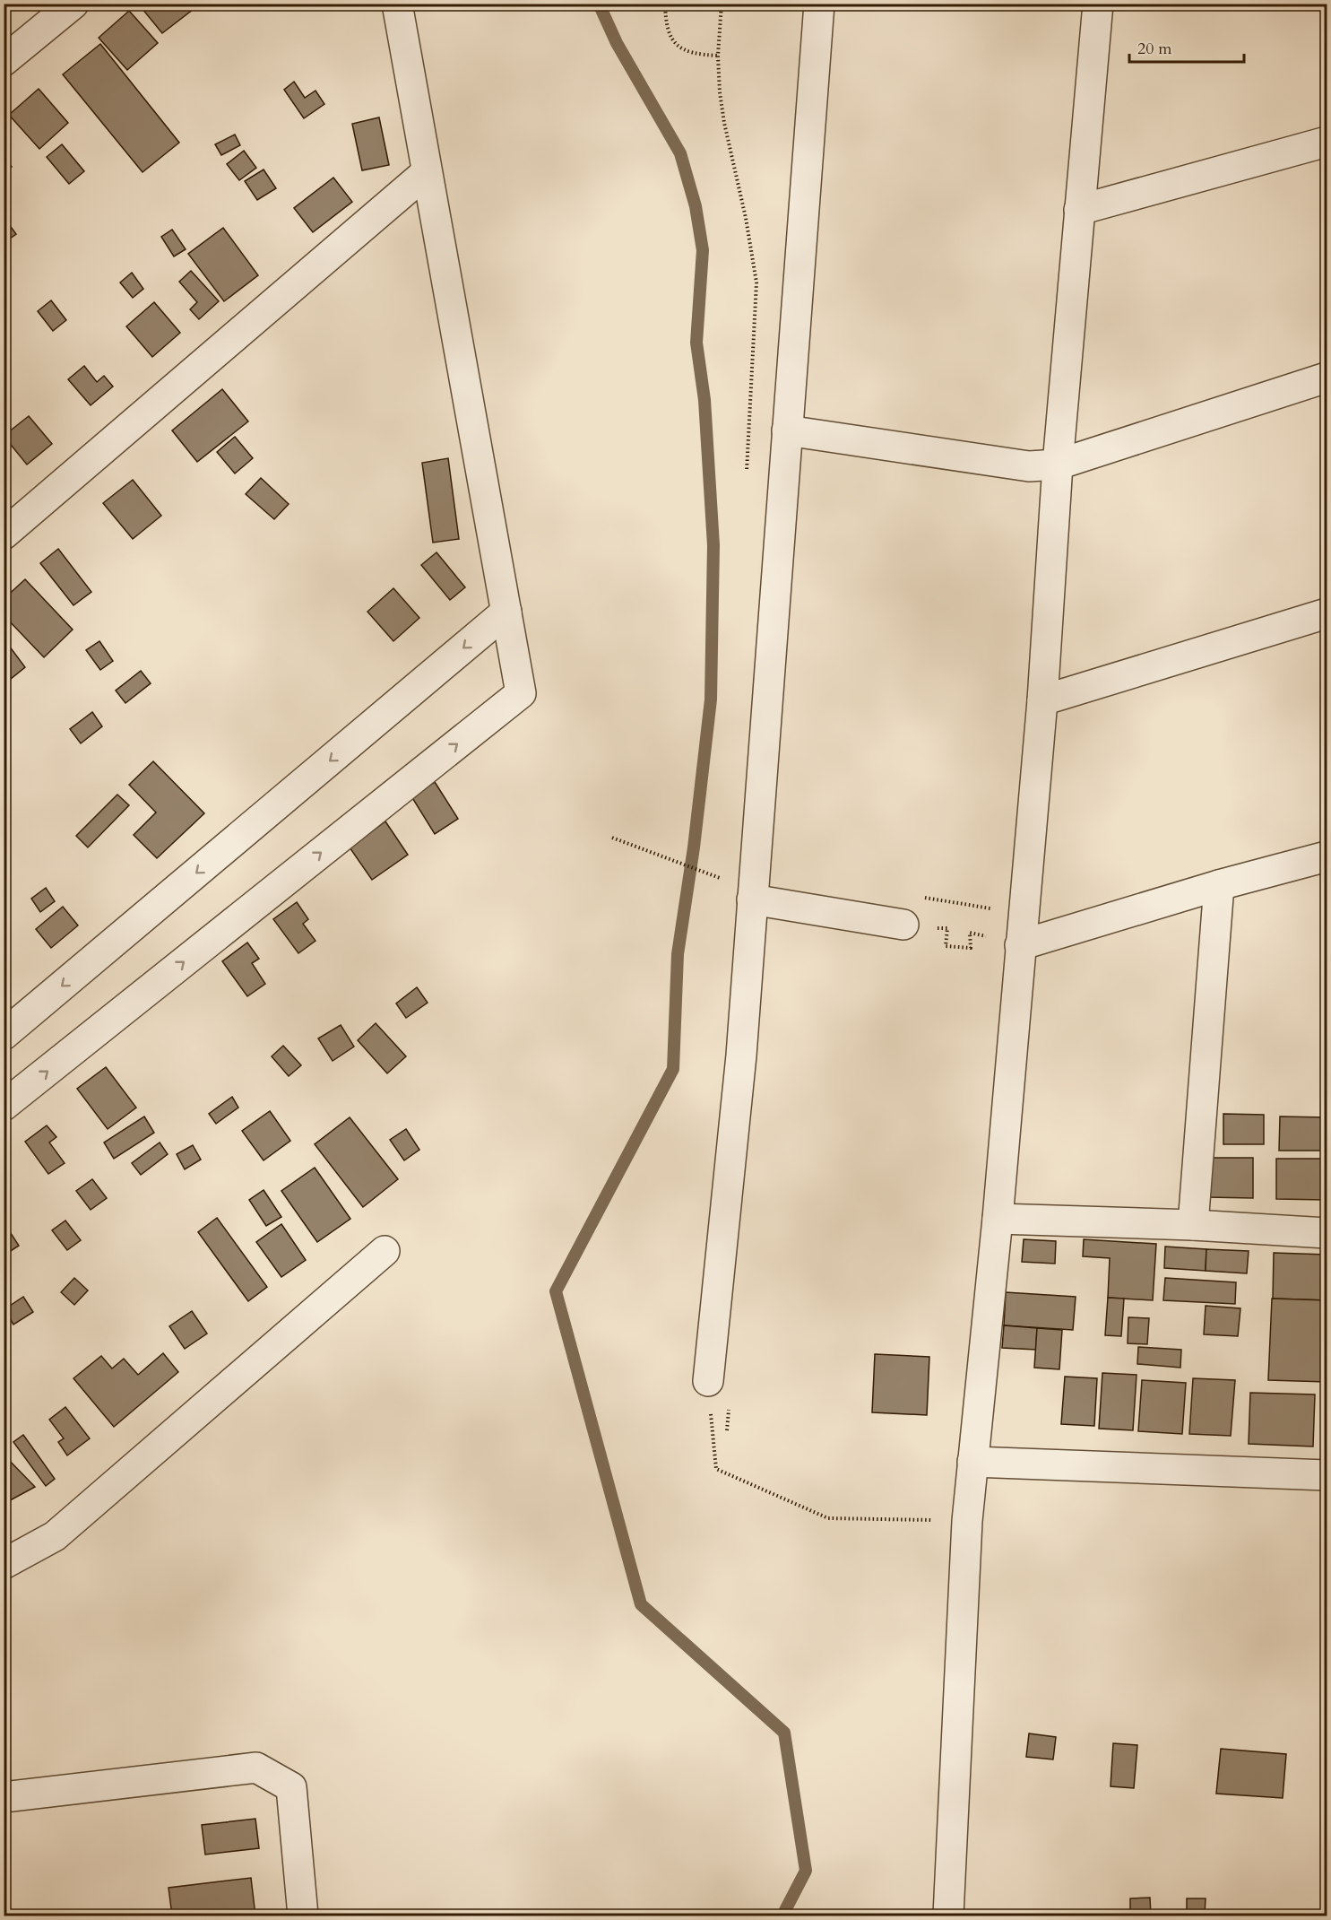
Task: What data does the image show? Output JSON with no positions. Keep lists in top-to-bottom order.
{
  "scale_bar": "20 m"
}
